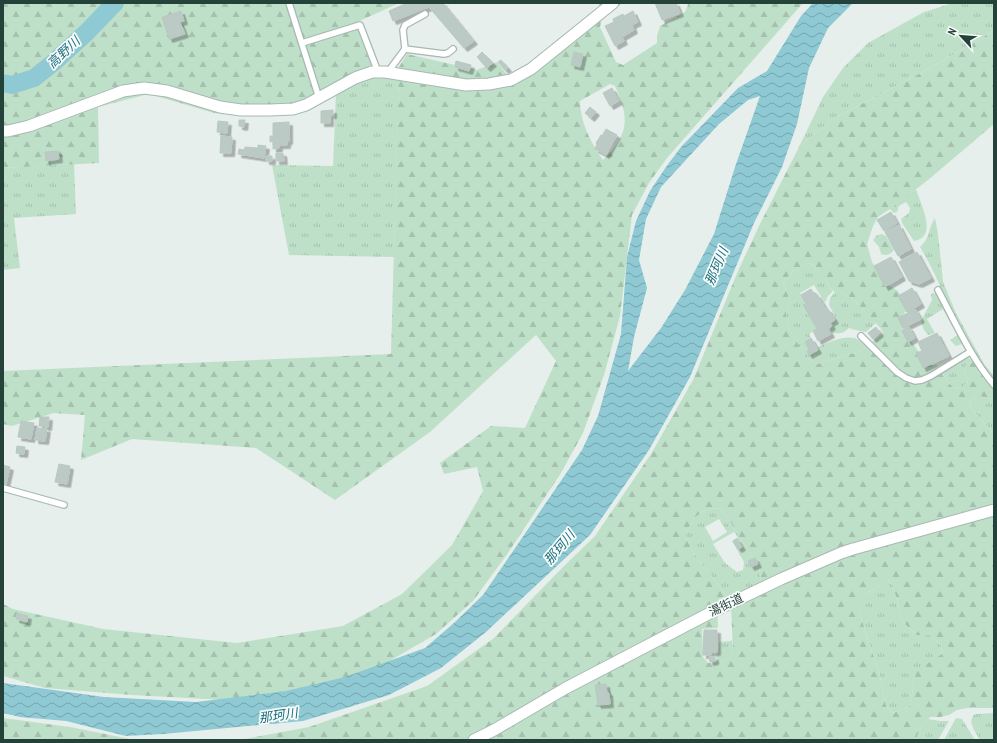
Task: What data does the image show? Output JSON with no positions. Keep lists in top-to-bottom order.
{
  "streets": {
    "street": ["湯街道"]
  },
  "water": ["高野川", "那珂川"],
  "north": "top left"
}
